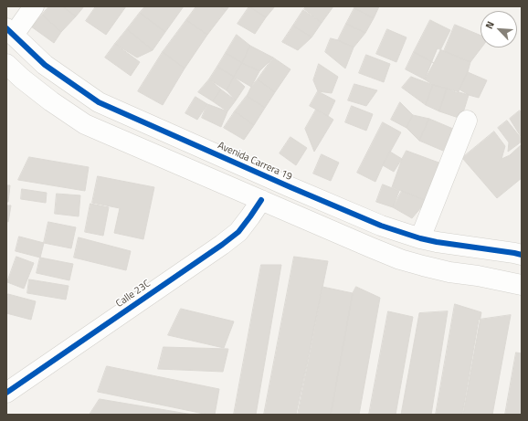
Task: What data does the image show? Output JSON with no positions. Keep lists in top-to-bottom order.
{
  "streets": {
    "street": ["Avenida Carrera 19", "Calle 23C"]
  },
  "north": "top left"
}
